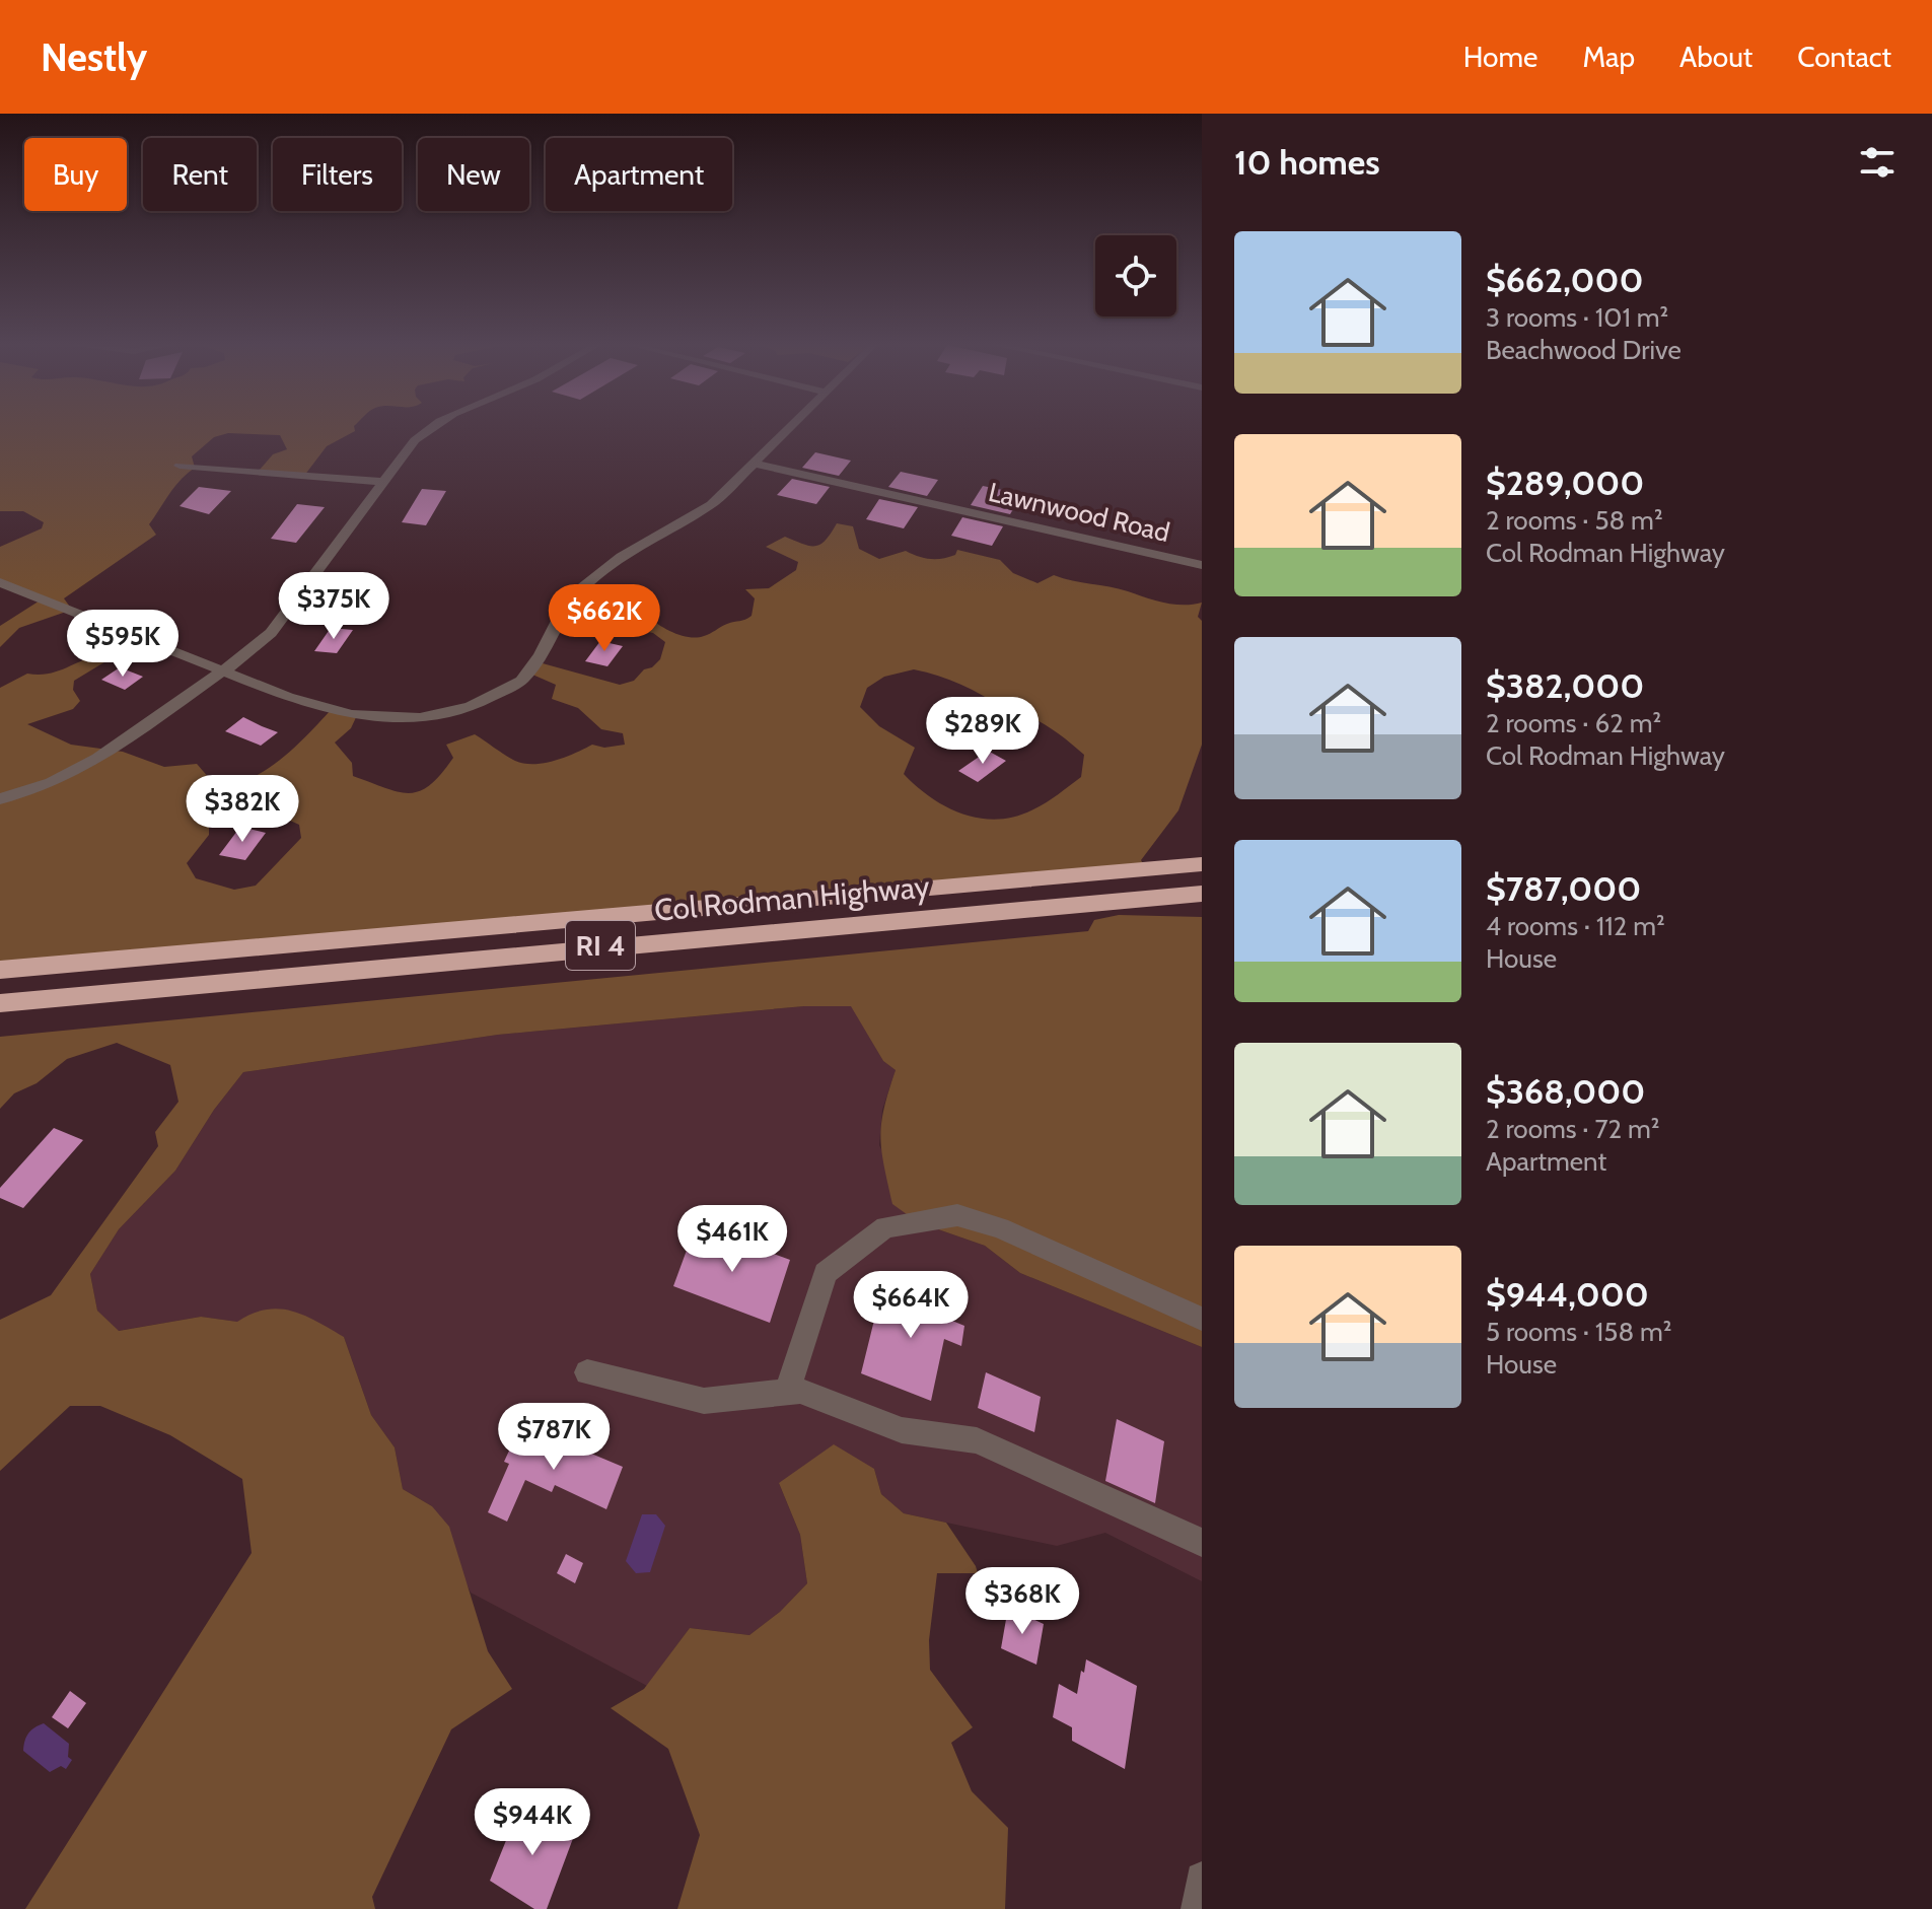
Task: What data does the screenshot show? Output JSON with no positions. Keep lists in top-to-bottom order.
{
  "streets": {
    "highway": ["Col Rodman Highway", "RI 4"],
    "street": ["Lawnwood Road"]
  },
  "page": {
    "header": "Nestly",
    "nav": [
      "Home",
      "Map",
      "About",
      "Contact"
    ],
    "heading": "10 homes",
    "chip": [
      "Buy",
      "Rent",
      "Filters",
      "New",
      "Apartment"
    ],
    "list": [
      {
        "name": "$662,000",
        "note": "3 rooms · 101 m² · Beachwood Drive"
      },
      {
        "name": "$289,000",
        "note": "2 rooms · 58 m² · Col Rodman Highway"
      },
      {
        "name": "$382,000",
        "note": "2 rooms · 62 m² · Col Rodman Highway"
      },
      {
        "name": "$787,000",
        "note": "4 rooms · 112 m² · House"
      },
      {
        "name": "$368,000",
        "note": "2 rooms · 72 m² · Apartment"
      },
      {
        "name": "$944,000",
        "note": "5 rooms · 158 m² · House"
      }
    ],
    "price": [
      "$375K",
      "$662K",
      "$595K",
      "$289K",
      "$382K",
      "$461K",
      "$664K",
      "$787K",
      "$368K",
      "$944K"
    ]
  }
}
